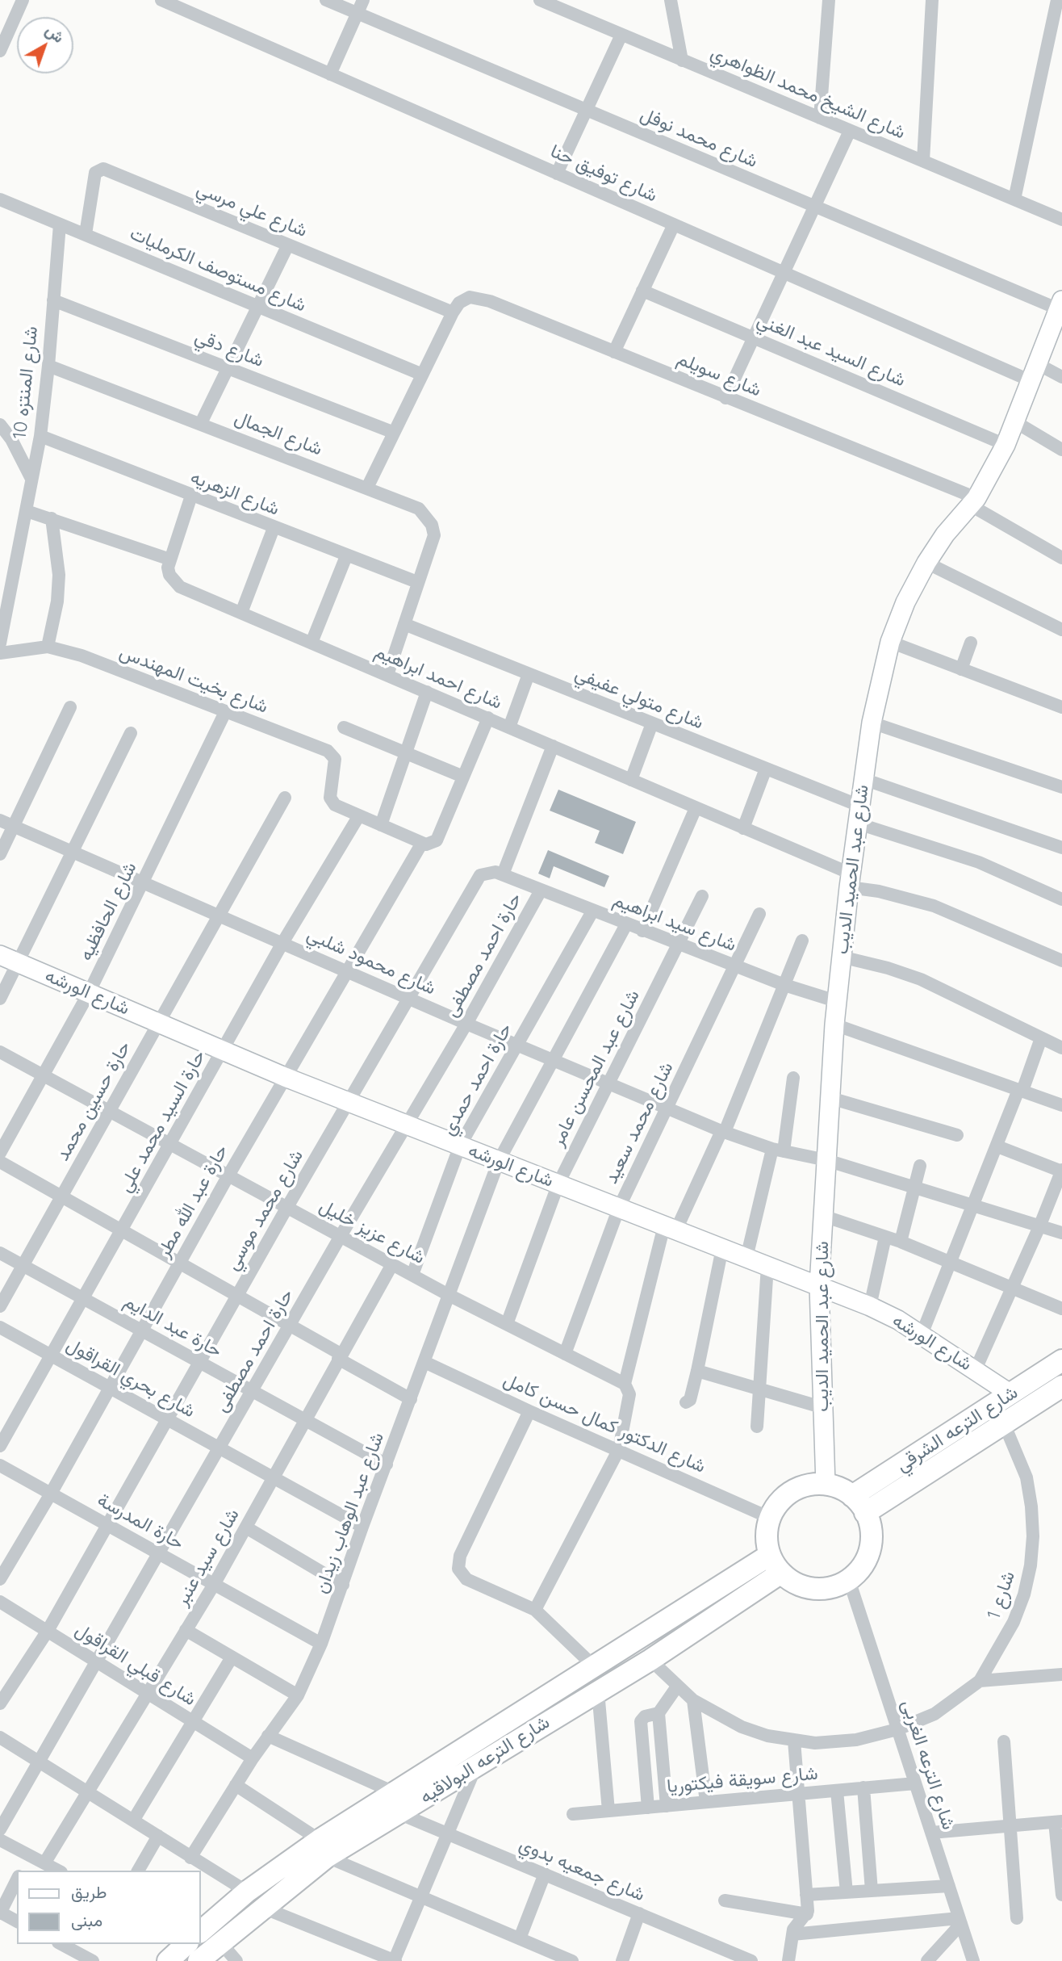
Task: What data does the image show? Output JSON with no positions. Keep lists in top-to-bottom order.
{
  "streets": {
    "main road": ["شارع الترعه الشرقي", "شارع الترعه البولاقيه"],
    "street": [
      "شارع الشيخ محمد الظواهري",
      "شارع محمد نوفل",
      "شارع توفيق حنا",
      "شارع علي مرسي",
      "شارع مستوصف الكرمليات",
      "شارع دقي",
      "شارع السيد عبد الغني",
      "شارع سويلم",
      "شارع المنتزه 10",
      "شارع الجمال",
      "شارع الزهريه",
      "شارع احمد ابراهيم",
      "شارع بخيت المهندس",
      "شارع متولي عفيفي",
      "شارع عبد الحميد الديب",
      "شارع الحافظيه",
      "شارع سيد ابراهيم",
      "حارة احمد مصطفى",
      "شارع محمود شلبي",
      "شارع الورشه",
      "شارع عبد المحسن عامر",
      "حارة احمد حمدي",
      "حارة حسين محمد",
      "حارة السيد محمد علي",
      "شارع محمد سعيد",
      "حارة عبد الله مطر",
      "شارع محمد موسي",
      "شارع عزيز خليل",
      "حارة عبد الدايم",
      "شارع بحري القراقول",
      "شارع الدكتور كمال حسن كامل",
      "شارع عبد الوهاب زيدان",
      "حارة المدرسة",
      "شارع سيد عنبر",
      "شارع 1",
      "شارع قبلي القراقول",
      "شارع الترعه الغربى",
      "شارع سويقة فيكتوريا",
      "شارع جمعيه بدوي"
    ]
  },
  "crossings": [
    ["شارع محمد نوفل", "شارع عبد الحميد الديب"],
    ["شارع توفيق حنا", "شارع عبد الحميد الديب"],
    ["شارع علي مرسي", "شارع مستوصف الكرمليات"],
    ["شارع علي مرسي", "شارع سويلم"],
    ["شارع مستوصف الكرمليات", "شارع المنتزه 10"],
    ["شارع دقي", "شارع المنتزه 10"],
    ["شارع السيد عبد الغني", "شارع عبد الحميد الديب"],
    ["شارع سويلم", "شارع عبد الحميد الديب"],
    ["شارع المنتزه 10", "شارع الجمال"],
    ["شارع المنتزه 10", "شارع الزهريه"],
    ["شارع الجمال", "شارع الزهريه"],
    ["شارع الجمال", "شارع احمد ابراهيم"],
    ["شارع الجمال", "شارع متولي عفيفي"],
    ["شارع احمد ابراهيم", "شارع عبد الحميد الديب"],
    ["شارع بخيت المهندس", "شارع الحافظيه"],
    ["شارع بخيت المهندس", "حارة السيد محمد علي"],
    ["شارع متولي عفيفي", "شارع عبد الحميد الديب"],
    ["شارع عبد الحميد الديب", "شارع سيد ابراهيم"],
    ["شارع عبد الحميد الديب", "شارع محمود شلبي"],
    ["شارع عبد الحميد الديب", "شارع الورشه"],
    ["شارع عبد الحميد الديب", "شارع الدكتور كمال حسن كامل"],
    ["شارع عبد الحميد الديب", "شارع الترعه الشرقي"],
    ["شارع عبد الحميد الديب", "شارع الترعه البولاقيه"],
    ["شارع عبد الحميد الديب", "شارع الترعه الغربى"],
    ["شارع الحافظيه", "شارع محمود شلبي"],
    ["شارع الحافظيه", "شارع الورشه"],
    ["شارع الحافظيه", "شارع عزيز خليل"],
    ["شارع سيد ابراهيم", "حارة احمد مصطفى"],
    ["شارع سيد ابراهيم", "شارع عبد المحسن عامر"],
    ["شارع سيد ابراهيم", "حارة احمد حمدي"],
    ["شارع سيد ابراهيم", "شارع محمد سعيد"],
    ["شارع سيد ابراهيم", "شارع محمد موسي"],
    ["شارع سيد ابراهيم", "شارع عبد الوهاب زيدان"],
    ["حارة احمد مصطفى", "شارع محمود شلبي"],
    ["حارة احمد مصطفى", "شارع الورشه"],
    ["حارة احمد مصطفى", "شارع عزيز خليل"],
    ["حارة احمد مصطفى", "حارة عبد الدايم"],
    ["حارة احمد مصطفى", "شارع بحري القراقول"],
    ["حارة احمد مصطفى", "حارة المدرسة"],
    ["حارة احمد مصطفى", "شارع قبلي القراقول"],
    ["شارع محمود شلبي", "شارع عبد المحسن عامر"],
    ["شارع محمود شلبي", "حارة احمد حمدي"],
    ["شارع محمود شلبي", "حارة حسين محمد"],
    ["شارع محمود شلبي", "حارة السيد محمد علي"],
    ["شارع محمود شلبي", "شارع محمد سعيد"],
    ["شارع محمود شلبي", "حارة عبد الله مطر"],
    ["شارع محمود شلبي", "شارع محمد موسي"],
    ["شارع محمود شلبي", "شارع عبد الوهاب زيدان"],
    ["شارع الورشه", "شارع عبد المحسن عامر"],
    ["شارع الورشه", "حارة احمد حمدي"],
    ["شارع الورشه", "حارة حسين محمد"],
    ["شارع الورشه", "حارة السيد محمد علي"],
    ["شارع الورشه", "شارع محمد سعيد"],
    ["شارع الورشه", "حارة عبد الله مطر"],
    ["شارع الورشه", "شارع محمد موسي"],
    ["شارع الورشه", "شارع الترعه الشرقي"],
    ["شارع الورشه", "شارع عبد الوهاب زيدان"],
    ["شارع عبد المحسن عامر", "شارع عزيز خليل"],
    ["حارة احمد حمدي", "شارع عزيز خليل"],
    ["حارة حسين محمد", "شارع عزيز خليل"],
    ["حارة حسين محمد", "حارة عبد الدايم"],
    ["حارة السيد محمد علي", "شارع عزيز خليل"],
    ["حارة السيد محمد علي", "حارة عبد الدايم"],
    ["حارة السيد محمد علي", "شارع بحري القراقول"],
    ["شارع محمد سعيد", "شارع عزيز خليل"],
    ["حارة عبد الله مطر", "شارع عزيز خليل"],
    ["حارة عبد الله مطر", "حارة عبد الدايم"],
    ["حارة عبد الله مطر", "شارع بحري القراقول"],
    ["حارة عبد الله مطر", "حارة المدرسة"],
    ["شارع محمد موسي", "شارع عزيز خليل"],
    ["شارع محمد موسي", "حارة عبد الدايم"],
    ["شارع محمد موسي", "شارع بحري القراقول"],
    ["شارع محمد موسي", "حارة المدرسة"],
    ["شارع محمد موسي", "شارع قبلي القراقول"],
    ["شارع عزيز خليل", "شارع عبد الوهاب زيدان"],
    ["شارع عزيز خليل", "شارع سيد عنبر"],
    ["حارة عبد الدايم", "شارع عبد الوهاب زيدان"],
    ["حارة عبد الدايم", "شارع سيد عنبر"],
    ["شارع بحري القراقول", "شارع عبد الوهاب زيدان"],
    ["شارع بحري القراقول", "شارع سيد عنبر"],
    ["شارع الدكتور كمال حسن كامل", "شارع الترعه الشرقي"],
    ["شارع الدكتور كمال حسن كامل", "شارع عبد الوهاب زيدان"],
    ["شارع الدكتور كمال حسن كامل", "شارع الترعه البولاقيه"],
    ["شارع الدكتور كمال حسن كامل", "شارع الترعه الغربى"],
    ["شارع الترعه الشرقي", "شارع 1"],
    ["شارع الترعه الشرقي", "شارع الترعه البولاقيه"],
    ["شارع الترعه الشرقي", "شارع الترعه الغربى"],
    ["شارع عبد الوهاب زيدان", "حارة المدرسة"],
    ["شارع عبد الوهاب زيدان", "شارع قبلي القراقول"],
    ["حارة المدرسة", "شارع سيد عنبر"],
    ["شارع سيد عنبر", "شارع قبلي القراقول"],
    ["شارع 1", "شارع الترعه البولاقيه"],
    ["شارع 1", "شارع الترعه الغربى"],
    ["شارع الترعه البولاقيه", "شارع الترعه الغربى"],
    ["شارع الترعه البولاقيه", "شارع جمعيه بدوي"],
    ["شارع الترعه الغربى", "شارع سويقة فيكتوريا"]
  ],
  "legend": ["طريق", "مبنى"],
  "north": "top right"
}
